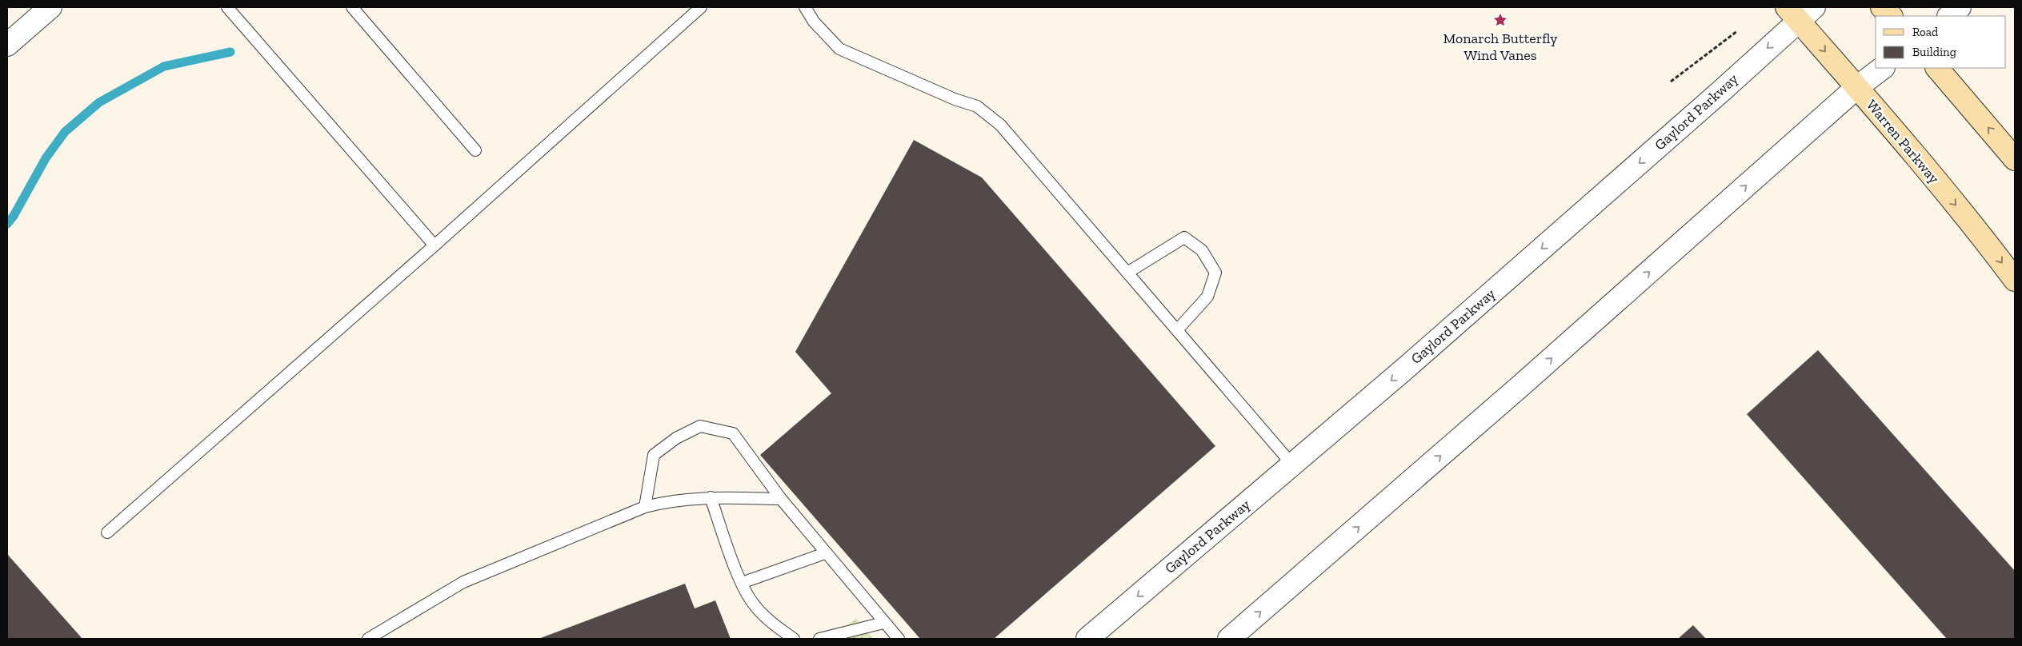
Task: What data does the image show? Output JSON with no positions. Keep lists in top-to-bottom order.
{
  "streets": {
    "main road": ["Warren Parkway"],
    "street": ["Gaylord Parkway"]
  },
  "crossings": [
    ["Gaylord Parkway", "Warren Parkway"]
  ],
  "places": {
    "place": ["Monarch Butterfly Wind Vanes"]
  },
  "legend": ["Road", "Building"]
}
